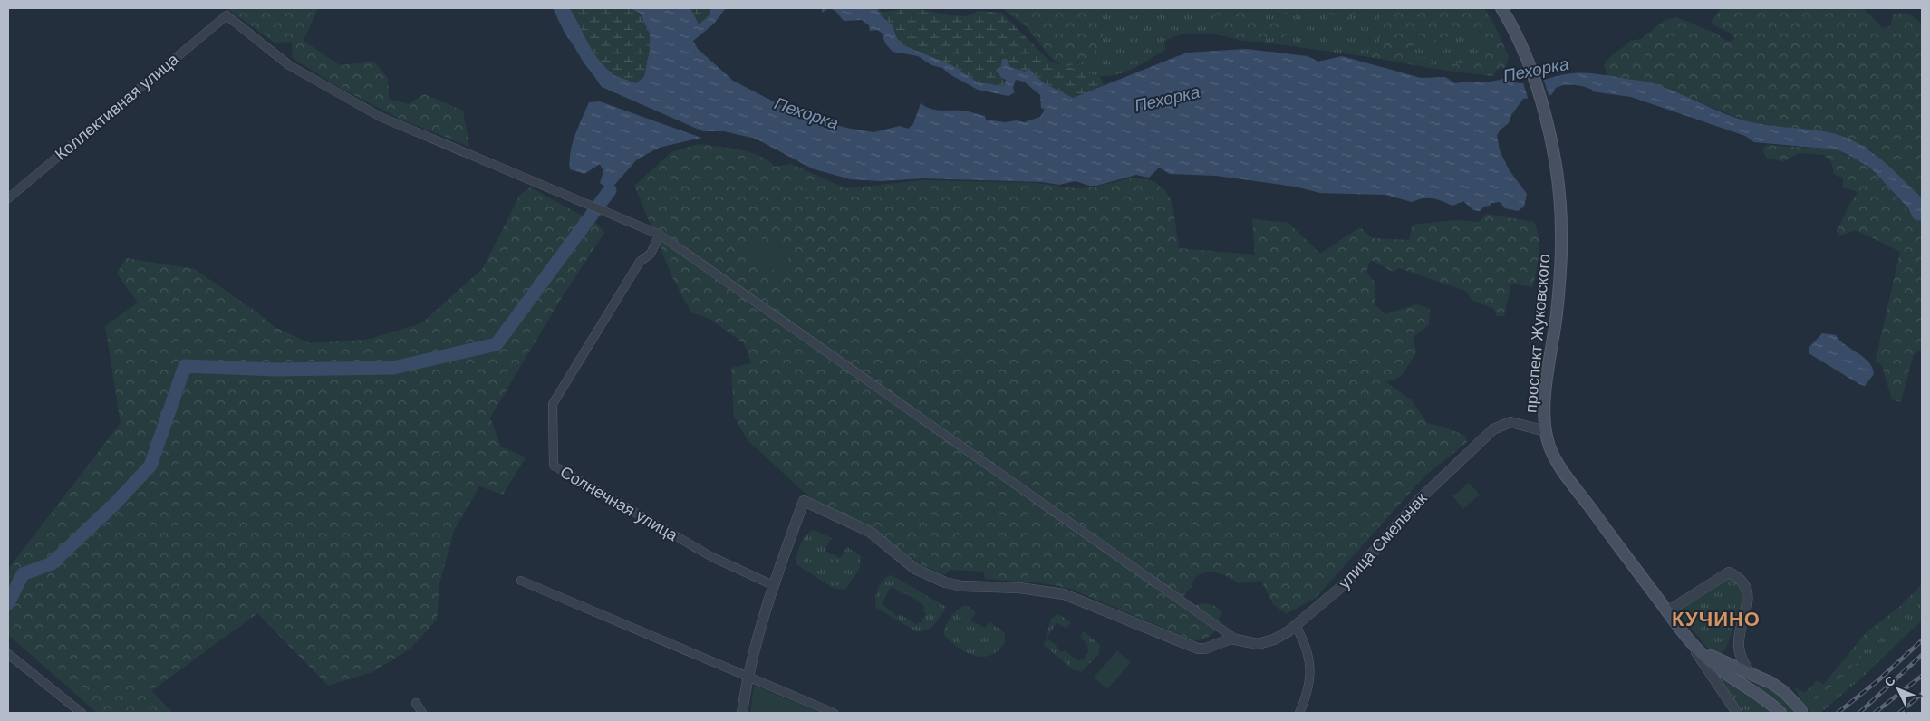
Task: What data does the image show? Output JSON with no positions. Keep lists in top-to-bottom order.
{
  "streets": {
    "main road": ["проспект Жуковского"],
    "street": ["Коллективная улица", "Солнечная улица", "улица Смельчак"]
  },
  "crossings": [
    ["Коллективная улица", "Солнечная улица"],
    ["проспект Жуковского", "улица Смельчак"]
  ],
  "districts": ["КУЧИНО"],
  "water": ["Пехорка"],
  "north": "top left"
}
